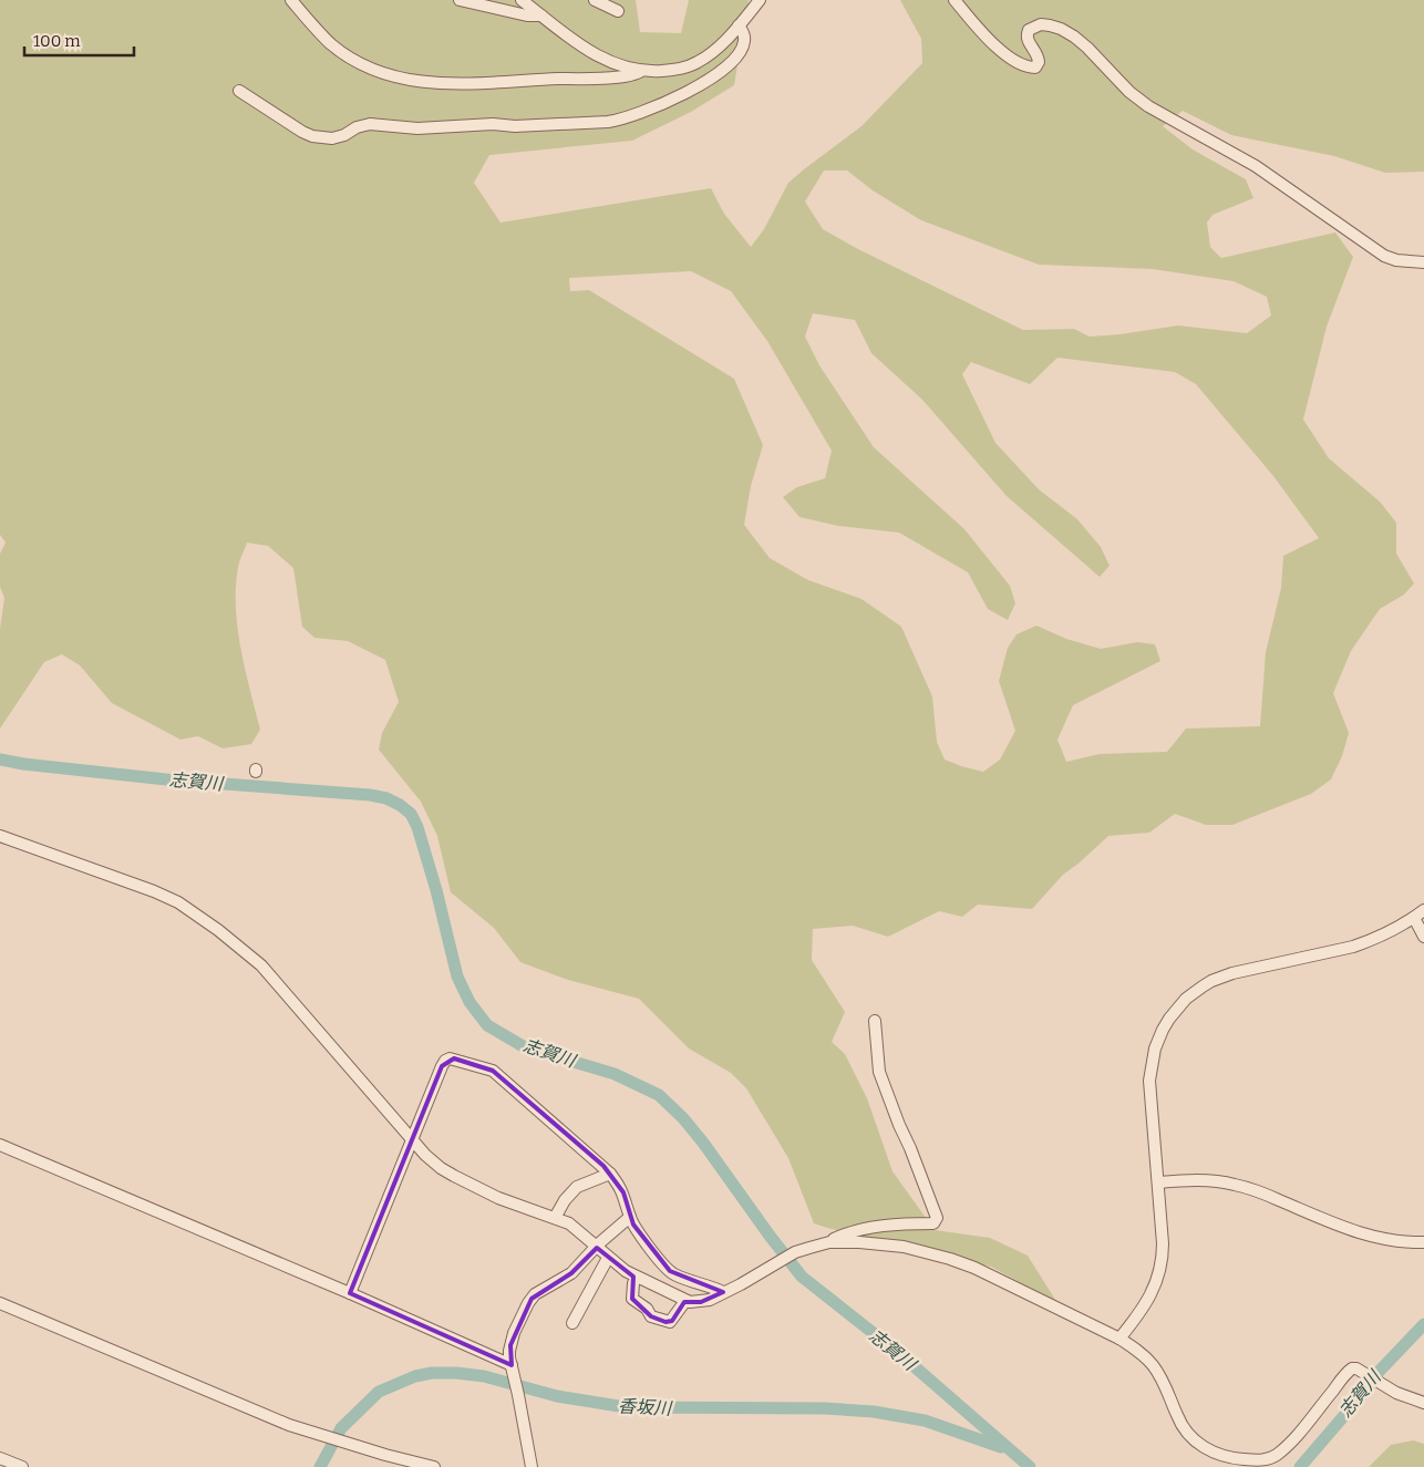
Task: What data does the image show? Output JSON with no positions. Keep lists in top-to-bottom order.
{
  "water": ["志賀川", "香坂川"],
  "scale_bar": "100 m"
}
